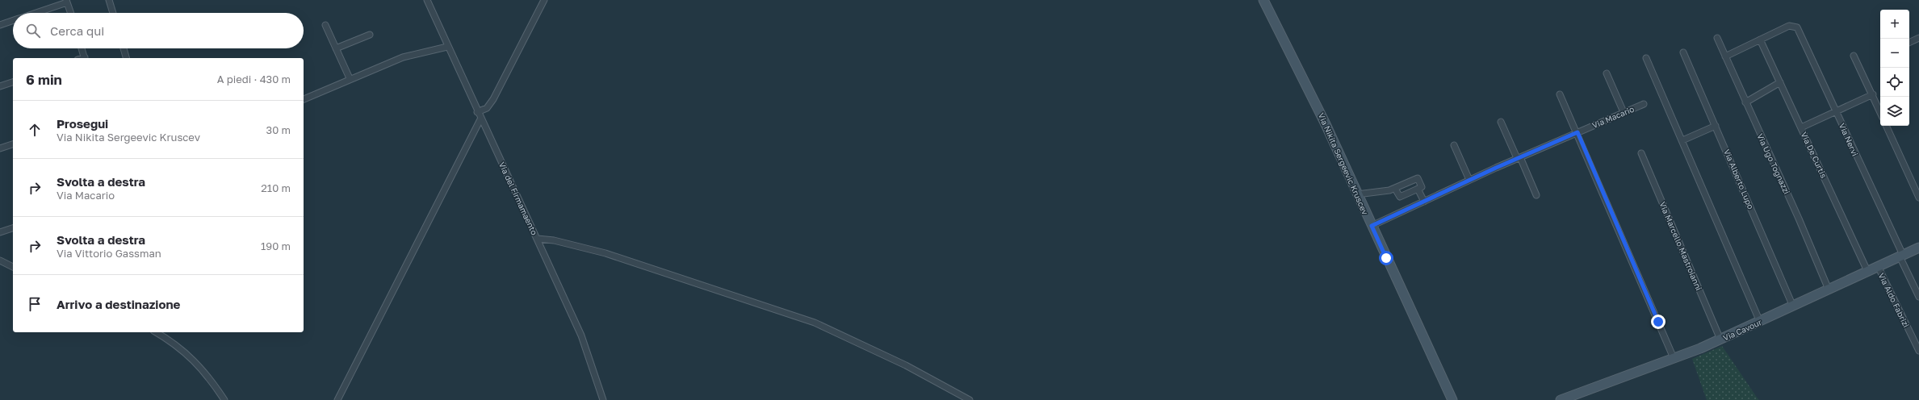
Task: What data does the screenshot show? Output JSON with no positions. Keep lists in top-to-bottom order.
{
  "streets": {
    "main road": ["Via Nikita Sergeevic Kruscev", "Via Cavour"],
    "street": [
      "Via Macario",
      "Via Nervi",
      "Via De Curtis",
      "Via Ugo Tognazzi",
      "Via Alberto Lupo",
      "Via del Firmamaento",
      "Via Marcello Mastroianni",
      "Via Aldo Fabrizi"
    ]
  },
  "crossings": [
    ["Via Macario", "Via Nikita Sergeevic Kruscev"],
    ["Via Nervi", "Via De Curtis"],
    ["Via Nervi", "Via Cavour"],
    ["Via De Curtis", "Via Cavour"],
    ["Via Ugo Tognazzi", "Via Cavour"],
    ["Via Alberto Lupo", "Via Cavour"],
    ["Via Marcello Mastroianni", "Via Cavour"],
    ["Via Aldo Fabrizi", "Via Cavour"]
  ],
  "page": {
    "map_buttons": ["+", "−"],
    "search": "Cerca qui",
    "heading": ["6 min", "A piedi · 430 m"],
    "list": [
      ["Prosegui", "Via Nikita Sergeevic Kruscev", "30 m"],
      ["Svolta a destra", "Via Macario", "210 m"],
      ["Svolta a destra", "Via Vittorio Gassman", "190 m"],
      "Arrivo a destinazione"
    ]
  }
}
